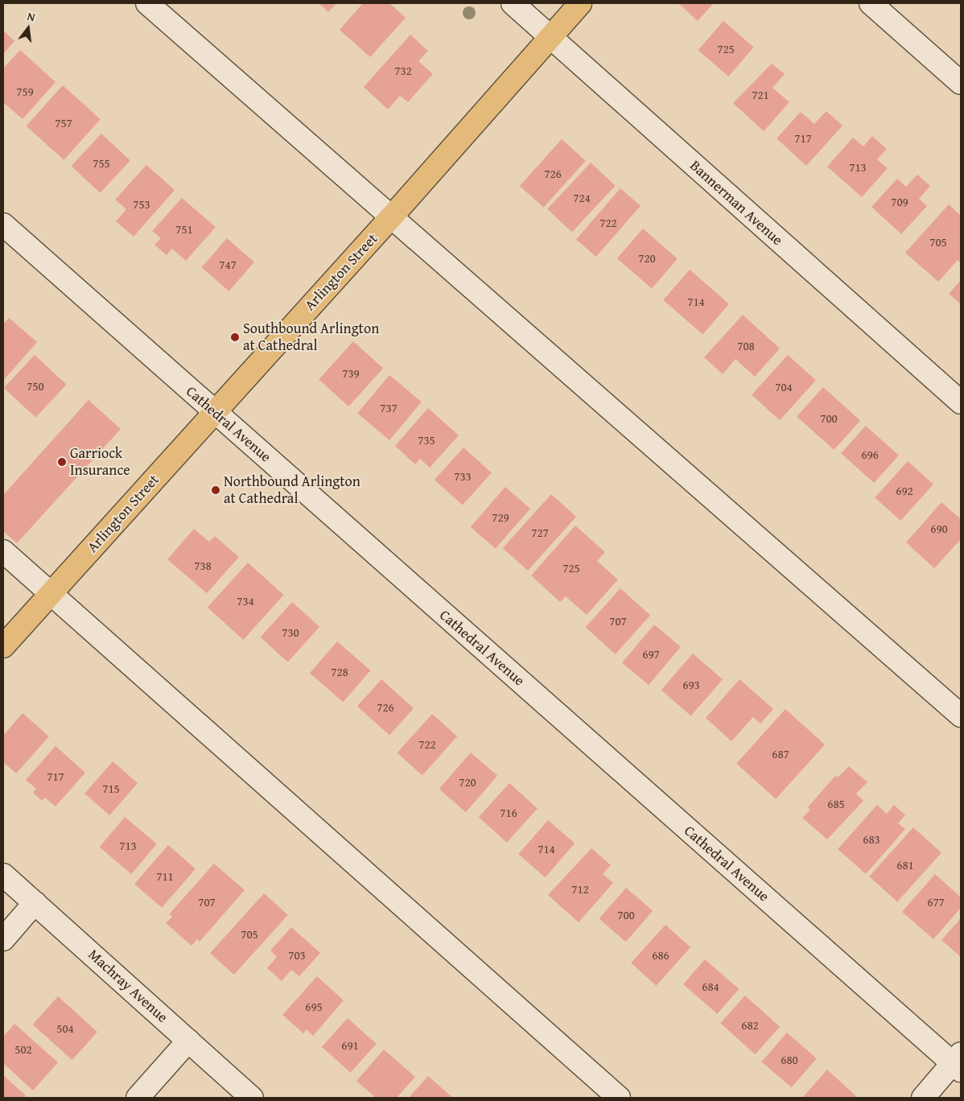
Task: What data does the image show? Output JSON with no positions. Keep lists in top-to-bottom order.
{
  "streets": {
    "main road": ["Arlington Street"],
    "street": ["Bannerman Avenue", "Cathedral Avenue", "Machray Avenue"]
  },
  "crossings": [
    ["Bannerman Avenue", "Arlington Street"],
    ["Arlington Street", "Cathedral Avenue"]
  ],
  "places": ["Southbound Arlington at Cathedral", "Garriock Insurance", "Northbound Arlington at Cathedral"],
  "house_numbers": [
    "725",
    "732",
    "759",
    "721",
    "757",
    "717",
    "755",
    "713",
    "726",
    "724",
    "709",
    "753",
    "722",
    "751",
    "705",
    "720",
    "747",
    "714",
    "708",
    "739",
    "750",
    "704",
    "737",
    "700",
    "735",
    "696",
    "733",
    "692",
    "729",
    "690",
    "727",
    "738",
    "725",
    "734",
    "707",
    "730",
    "697",
    "728",
    "693",
    "726",
    "722",
    "687",
    "717",
    "720",
    "715",
    "685",
    "716",
    "683",
    "713",
    "714",
    "681",
    "711",
    "712",
    "707",
    "677",
    "700",
    "705",
    "703",
    "686",
    "684",
    "695",
    "682",
    "504",
    "691",
    "502",
    "680"
  ],
  "north": "top"
}
